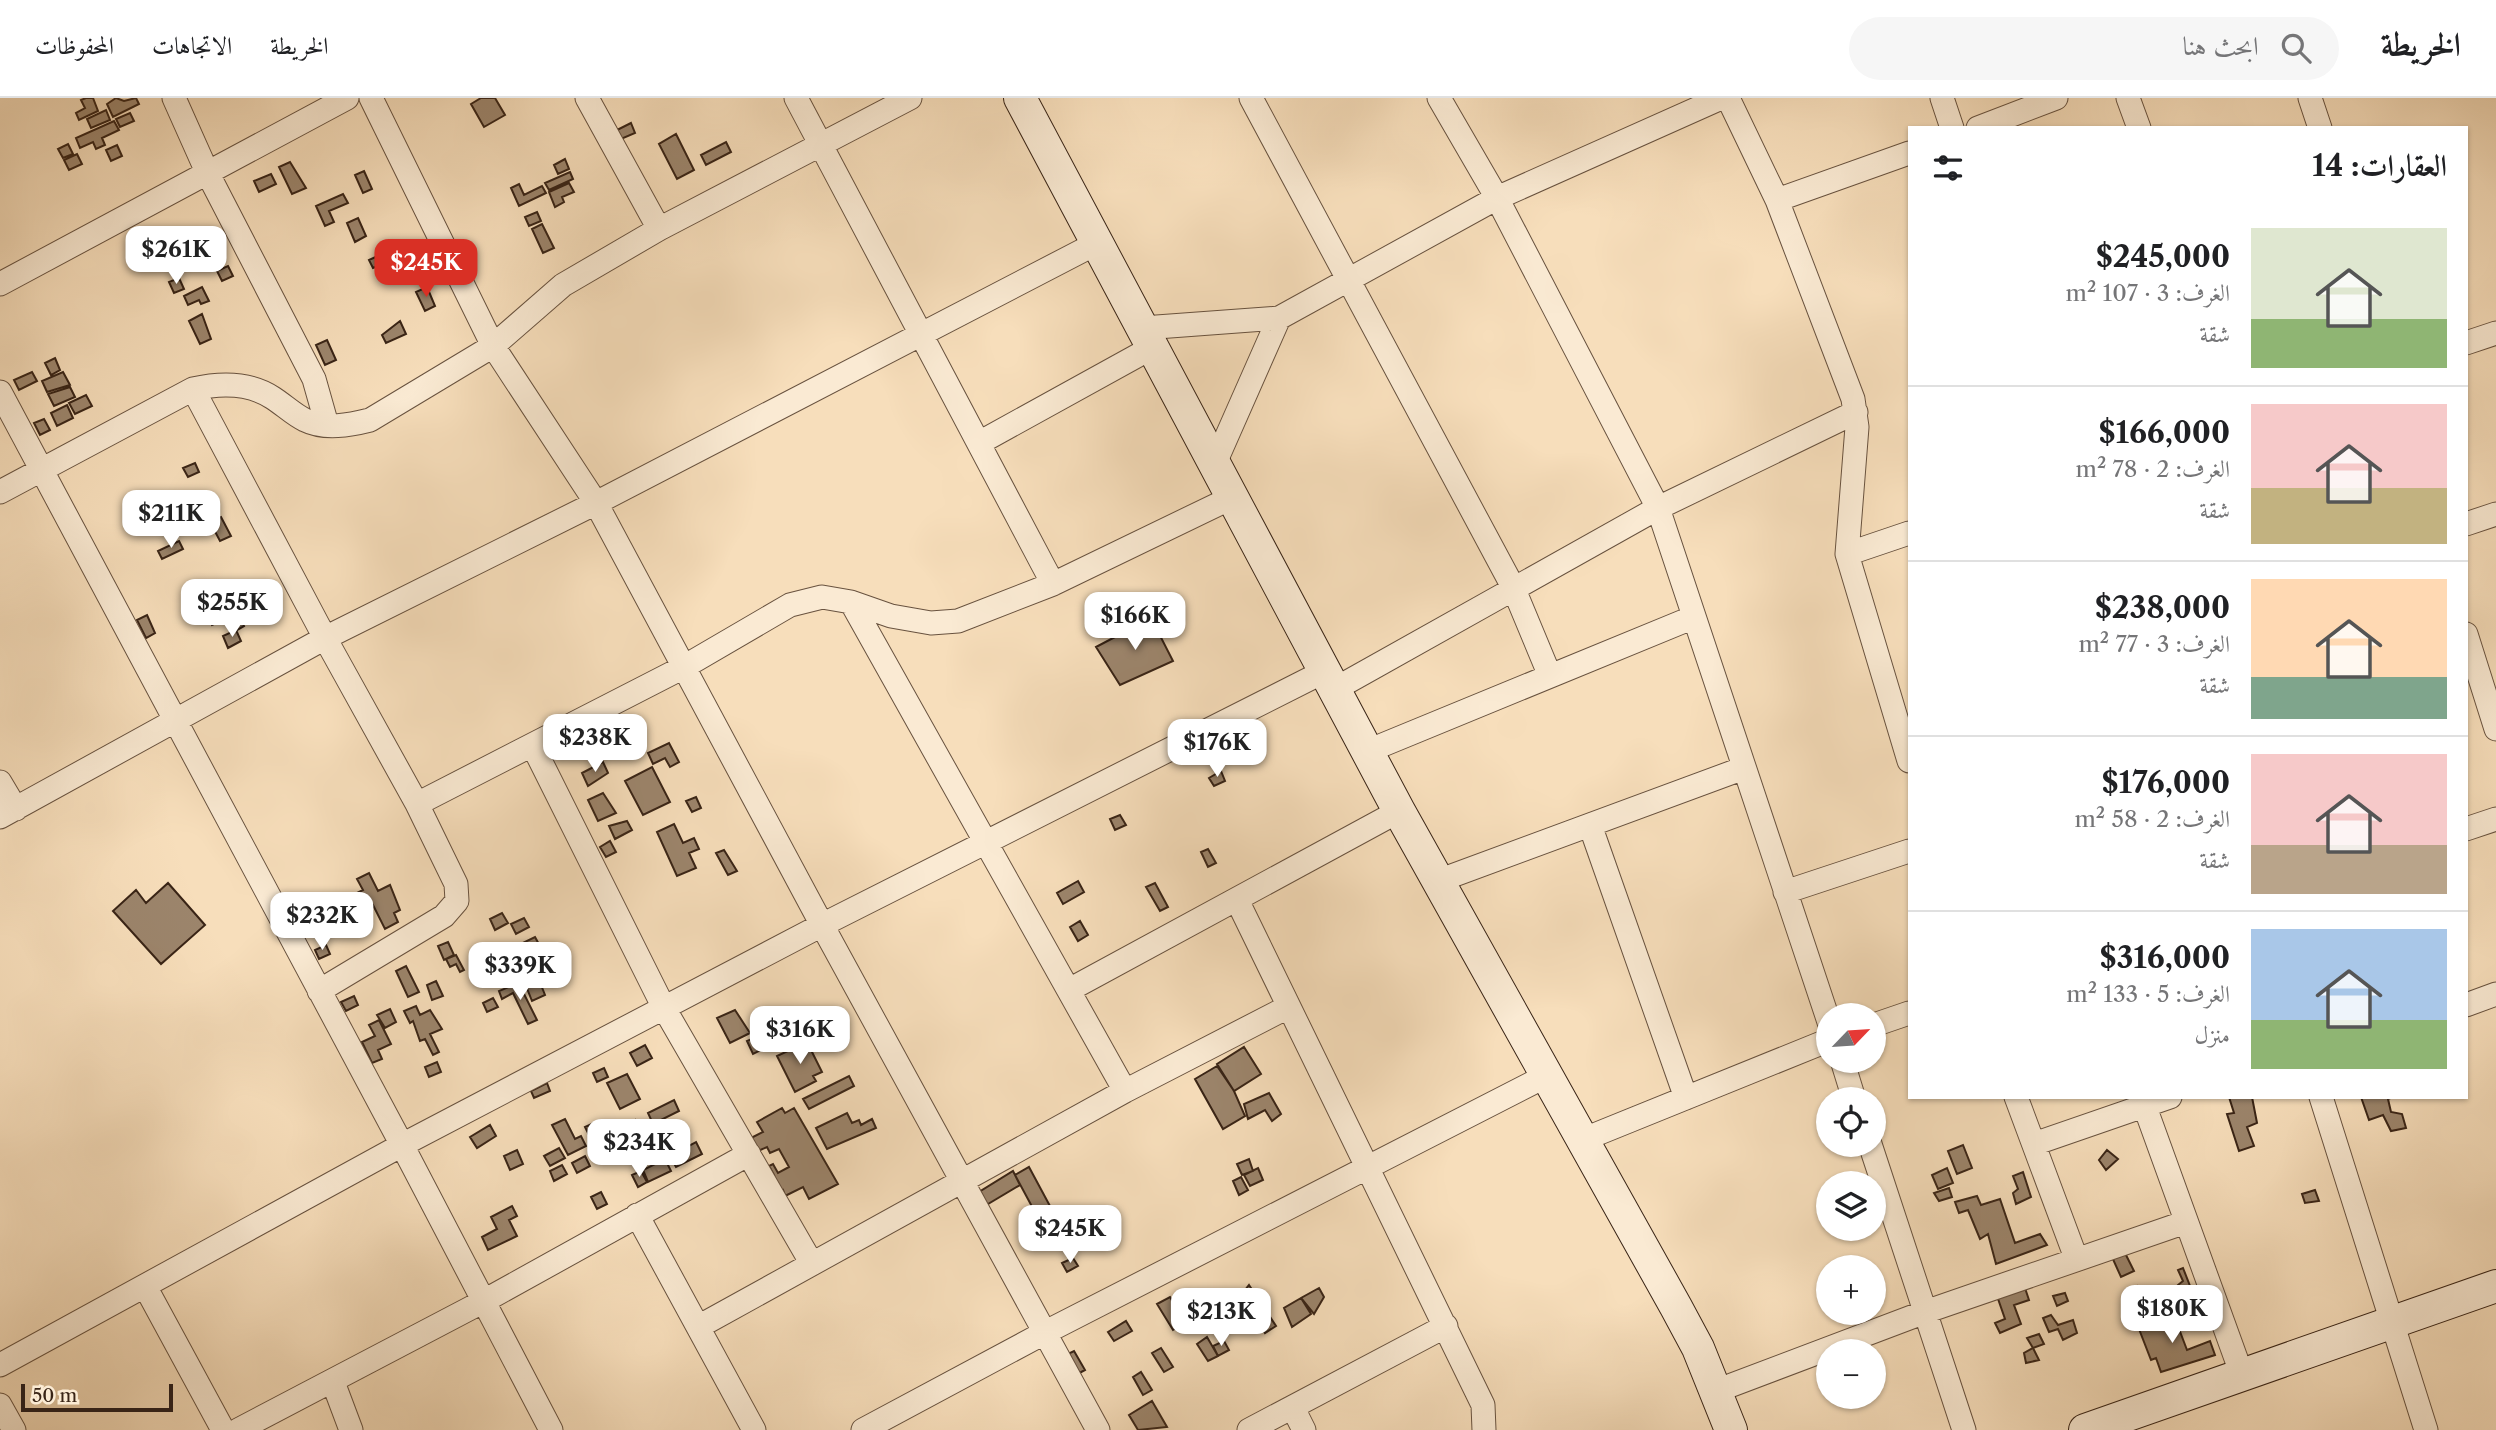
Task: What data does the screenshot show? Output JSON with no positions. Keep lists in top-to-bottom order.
{
  "scale_bar": "50 m",
  "north": "top right",
  "page": {
    "header": "الخريطة",
    "search": "ابحث هنا",
    "nav": ["الخريطة", "الاتجاهات", "المحفوظات"],
    "heading": "العقارات: 14",
    "list": [
      {
        "name": "$245,000",
        "note": "الغرف: 3 · 107 m² · شقة"
      },
      {
        "name": "$166,000",
        "note": "الغرف: 2 · 78 m² · شقة"
      },
      {
        "name": "$238,000",
        "note": "الغرف: 3 · 77 m² · شقة"
      },
      {
        "name": "$176,000",
        "note": "الغرف: 2 · 58 m² · شقة"
      },
      {
        "name": "$316,000",
        "note": "الغرف: 5 · 133 m² · منزل"
      }
    ],
    "price": [
      "$261K",
      "$245K",
      "$211K",
      "$255K",
      "$166K",
      "$238K",
      "$176K",
      "$232K",
      "$339K",
      "$316K",
      "$234K",
      "$245K",
      "$180K",
      "$213K"
    ],
    "map_buttons": ["+", "−"],
    "scale": "50 m"
  }
}
